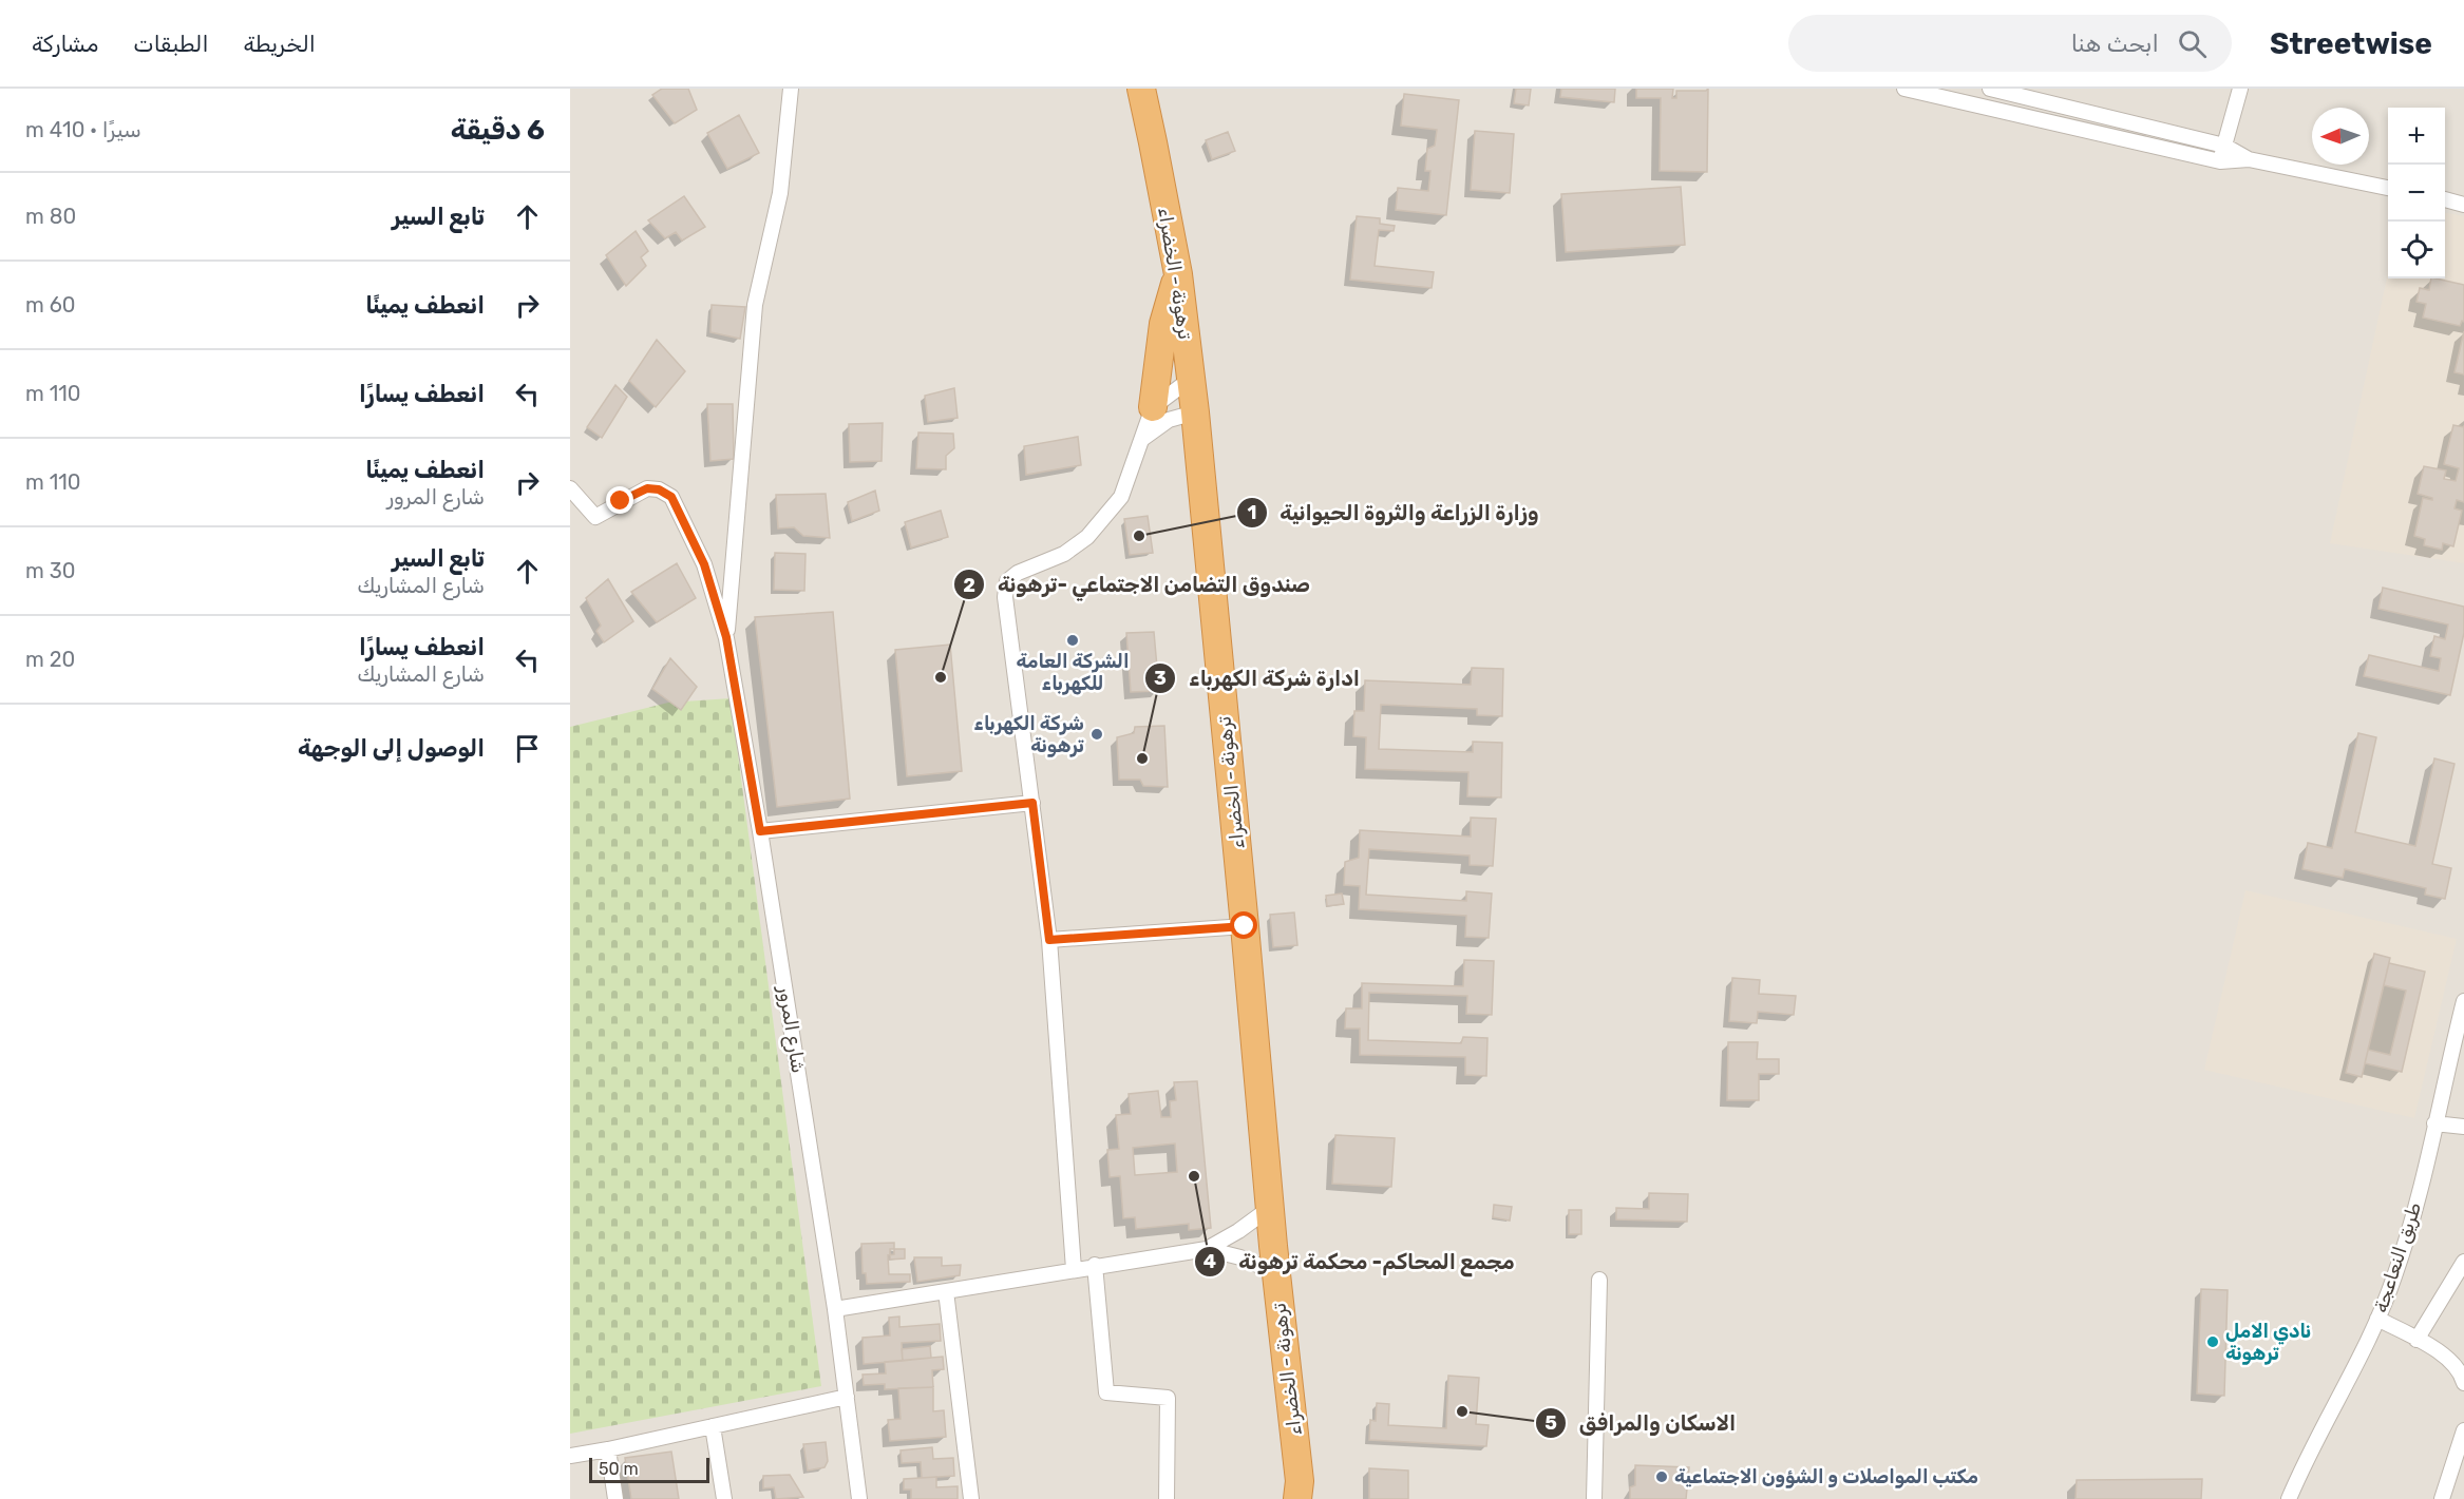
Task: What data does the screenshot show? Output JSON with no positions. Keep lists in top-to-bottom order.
{
  "streets": {
    "highway": ["ترهونة - الخضراء"],
    "street": ["شارع المرور", "طريق النعاعجة"]
  },
  "places": [
    "وزارة الزراعة والثروة الحيوانية",
    "الشركة العامة للكهرباء",
    "صندوق التضامن الاجتماعي -ترهونة",
    "شركة الكهرباء ترهونة",
    "ادارة شركة الكهرباء",
    "مجمع المحاكم- محكمة ترهونة",
    "نادي الامل ترهونة",
    "الاسكان والمرافق",
    "مكتب المواصلات و الشؤون الاجتماعية"
  ],
  "scale_bar": "50 m",
  "north": "left",
  "page": {
    "header": "Streetwise",
    "search": "ابحث هنا",
    "nav": ["الخريطة", "الطبقات", "مشاركة"],
    "heading": ["6 دقيقة", "سيرًا · 410 m"],
    "map_buttons": ["+", "−"],
    "list": [
      ["تابع السير", "80 m"],
      ["انعطف يمينًا", "60 m"],
      ["انعطف يسارًا", "110 m"],
      ["انعطف يمينًا", "شارع المرور", "110 m"],
      ["تابع السير", "شارع المشاريك", "30 m"],
      ["انعطف يسارًا", "شارع المشاريك", "20 m"],
      "الوصول إلى الوجهة"
    ],
    "scale": "50 m"
  }
}
